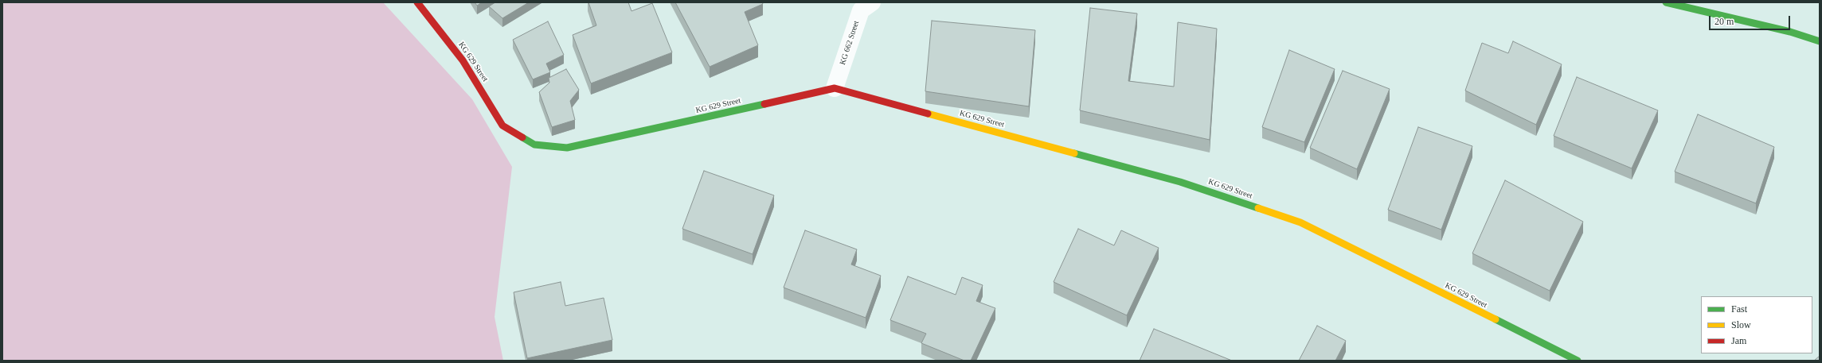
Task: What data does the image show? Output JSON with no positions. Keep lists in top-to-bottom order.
{
  "streets": {
    "street": ["KG 662 Street", "KG 629 Street"]
  },
  "crossings": [
    ["KG 662 Street", "KG 629 Street"]
  ],
  "legend": ["Fast", "Slow", "Jam"],
  "scale_bar": "20 m"
}
